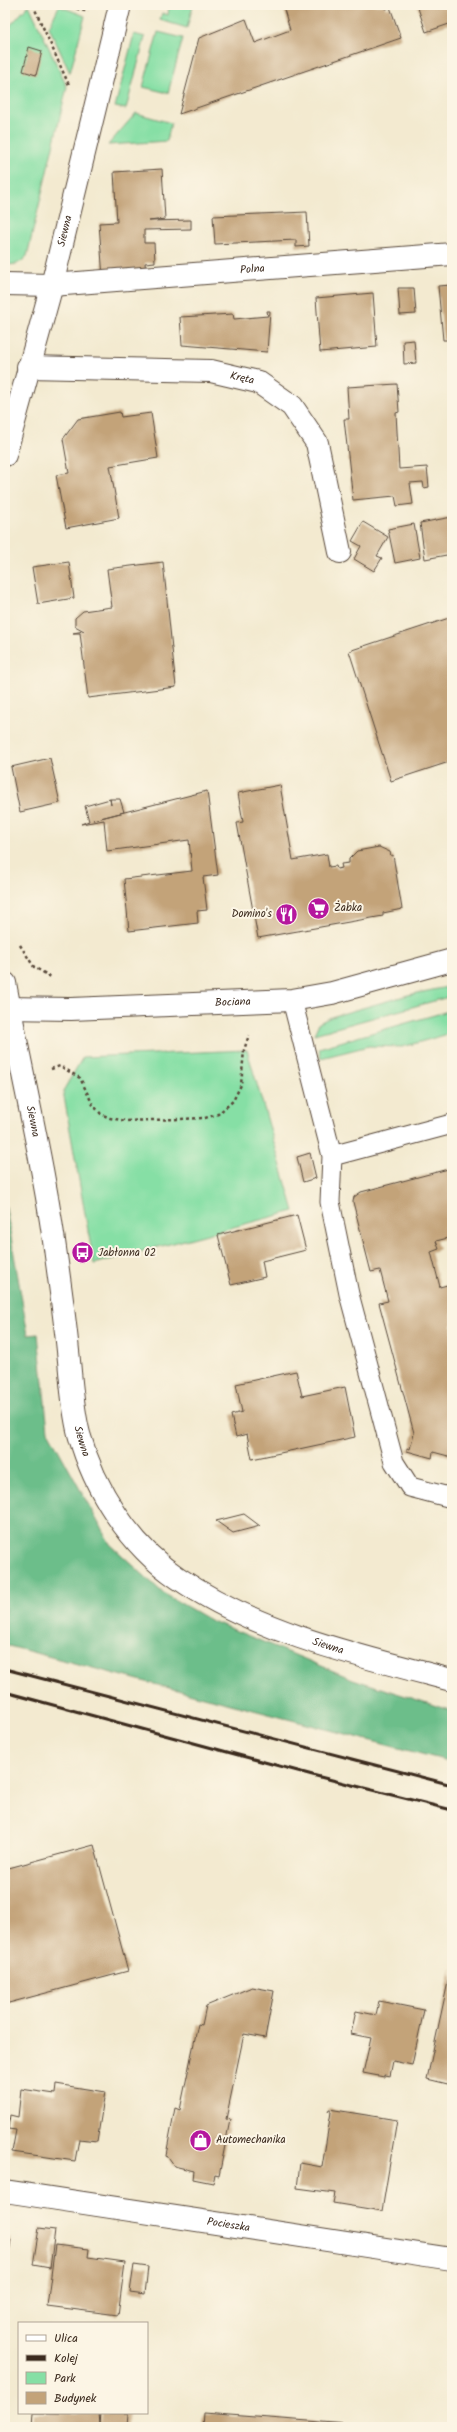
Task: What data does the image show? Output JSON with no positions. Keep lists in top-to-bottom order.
{
  "streets": {
    "street": [
      "Siewna",
      "Polna",
      "Kręta",
      "Bociana",
      "Pocieszka"
    ]
  },
  "crossings": [
    ["Siewna", "Polna"],
    ["Siewna", "Kręta"],
    ["Siewna", "Bociana"]
  ],
  "places": {
    "supermarket": ["Żabka"],
    "restaurant": ["Domino's"],
    "bus stop": ["Jabłonna 02"],
    "shop": ["Automechanika"]
  },
  "legend": [
    "Ulica",
    "Kolej",
    "Park",
    "Budynek"
  ]
}
